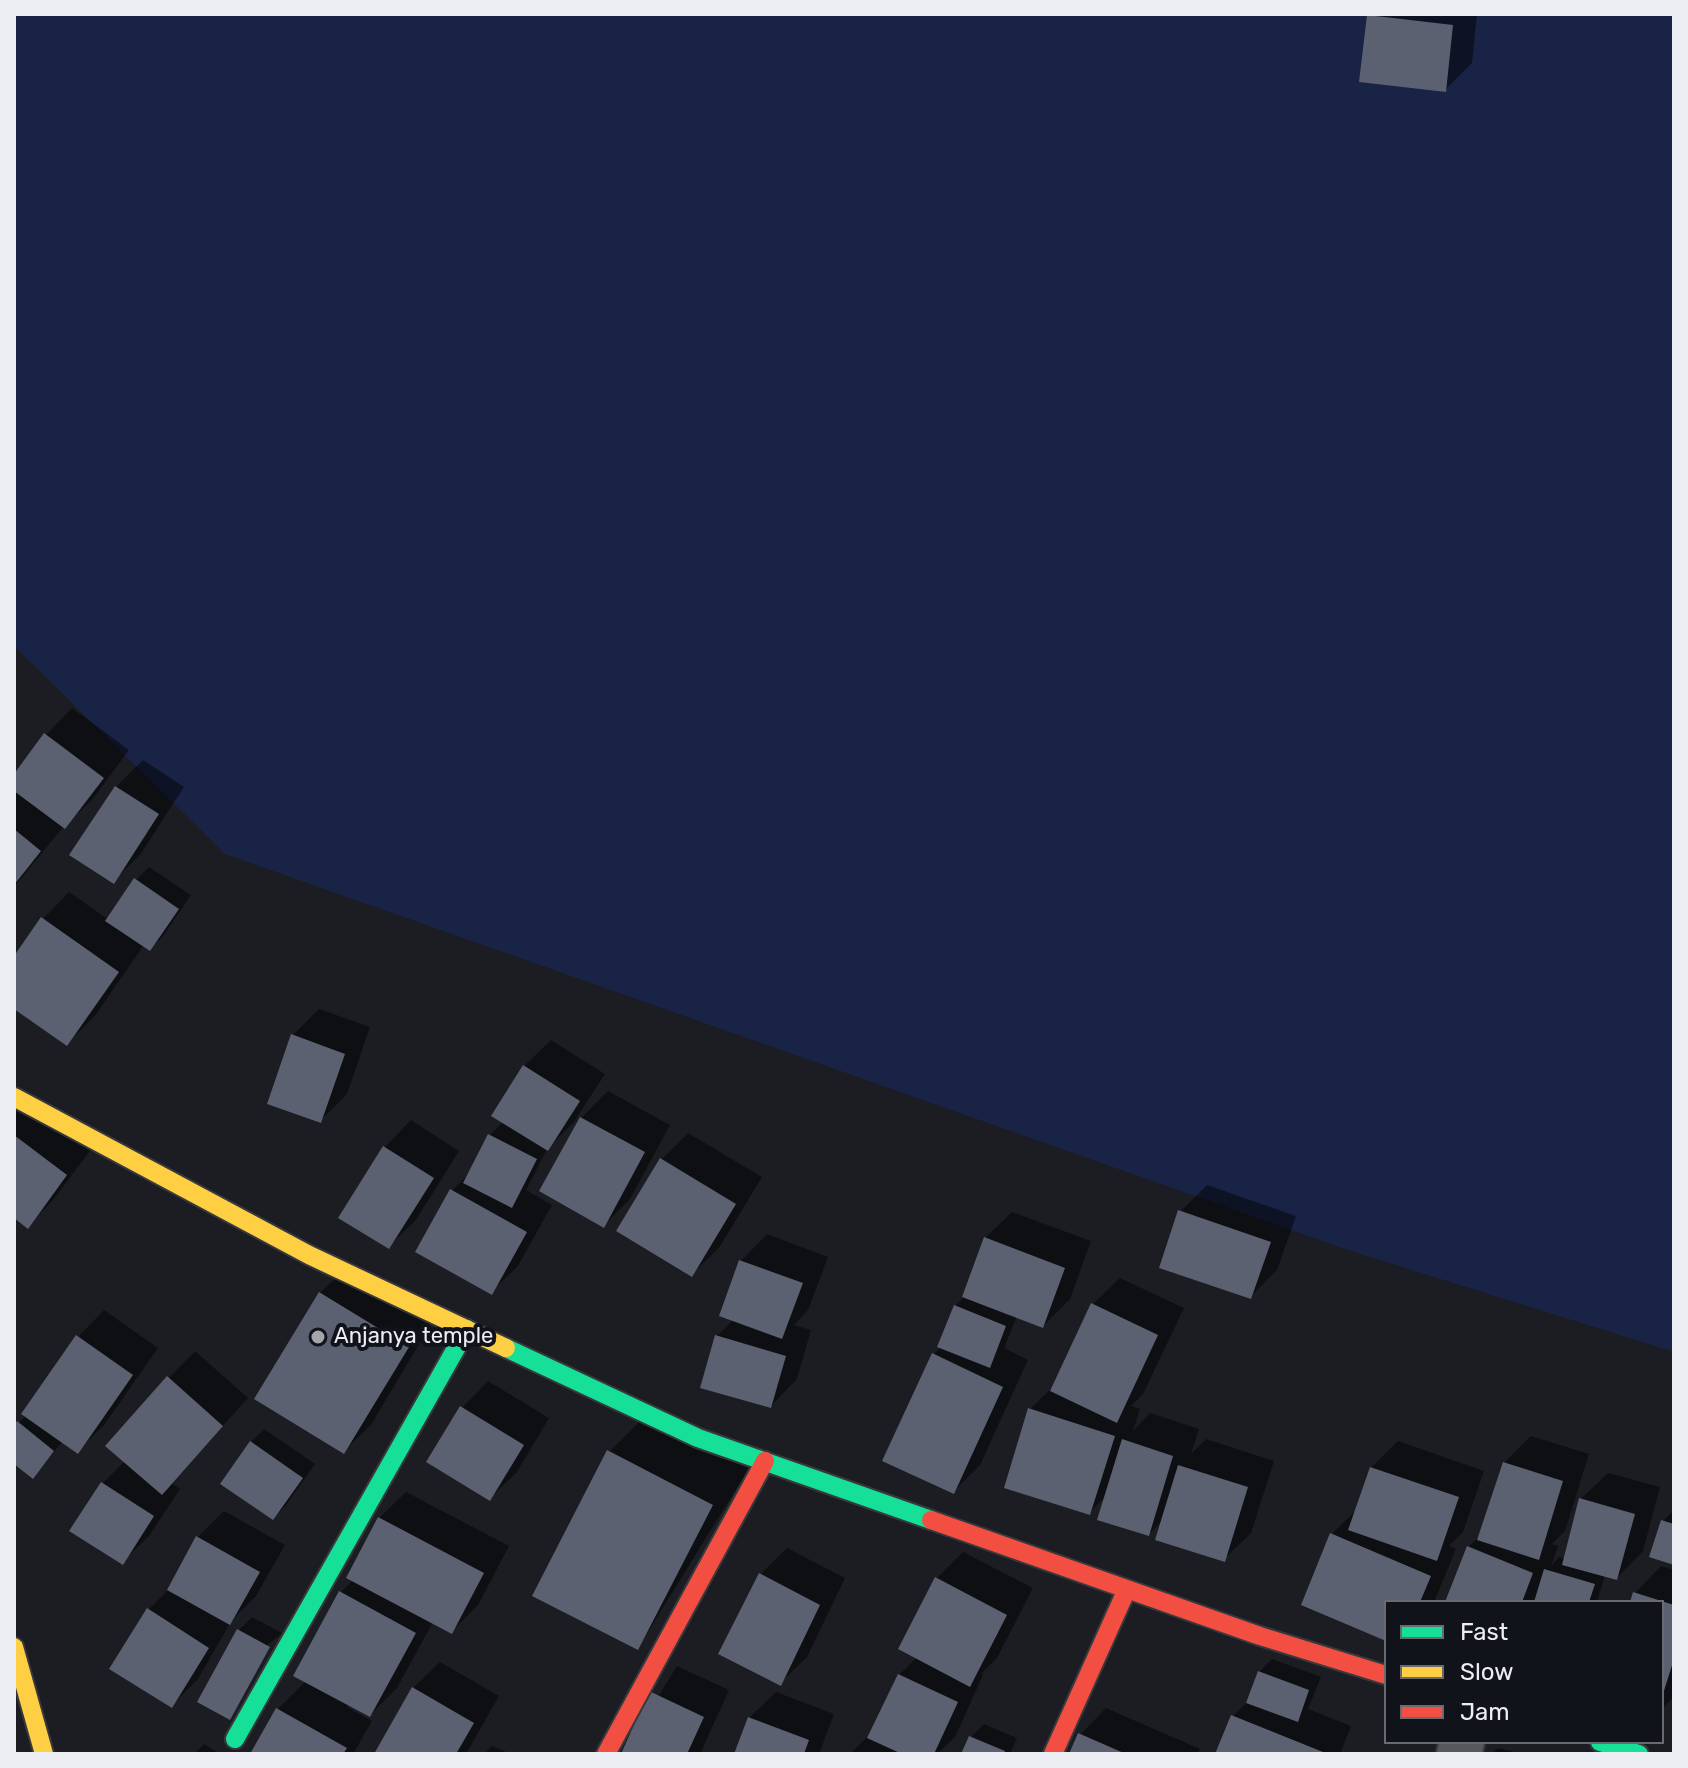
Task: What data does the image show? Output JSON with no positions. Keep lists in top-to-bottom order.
{
  "places": ["Anjanya temple"],
  "legend": ["Fast", "Slow", "Jam"]
}
